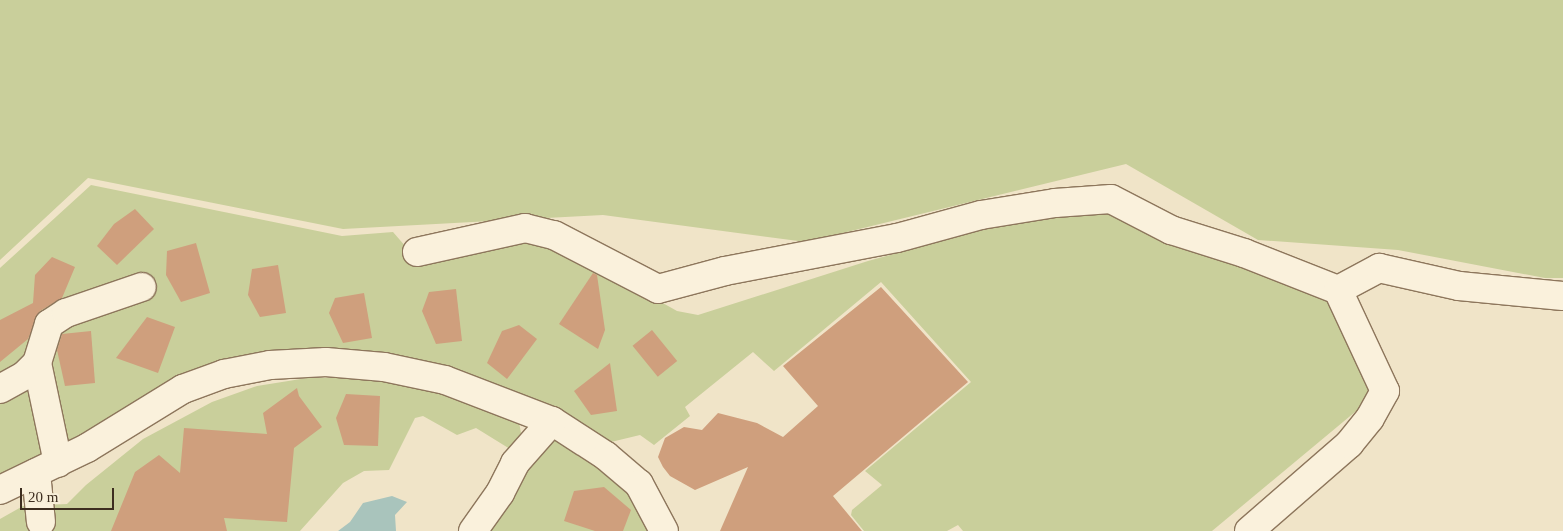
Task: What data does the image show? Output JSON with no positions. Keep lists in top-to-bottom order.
{
  "scale_bar": "20 m"
}
